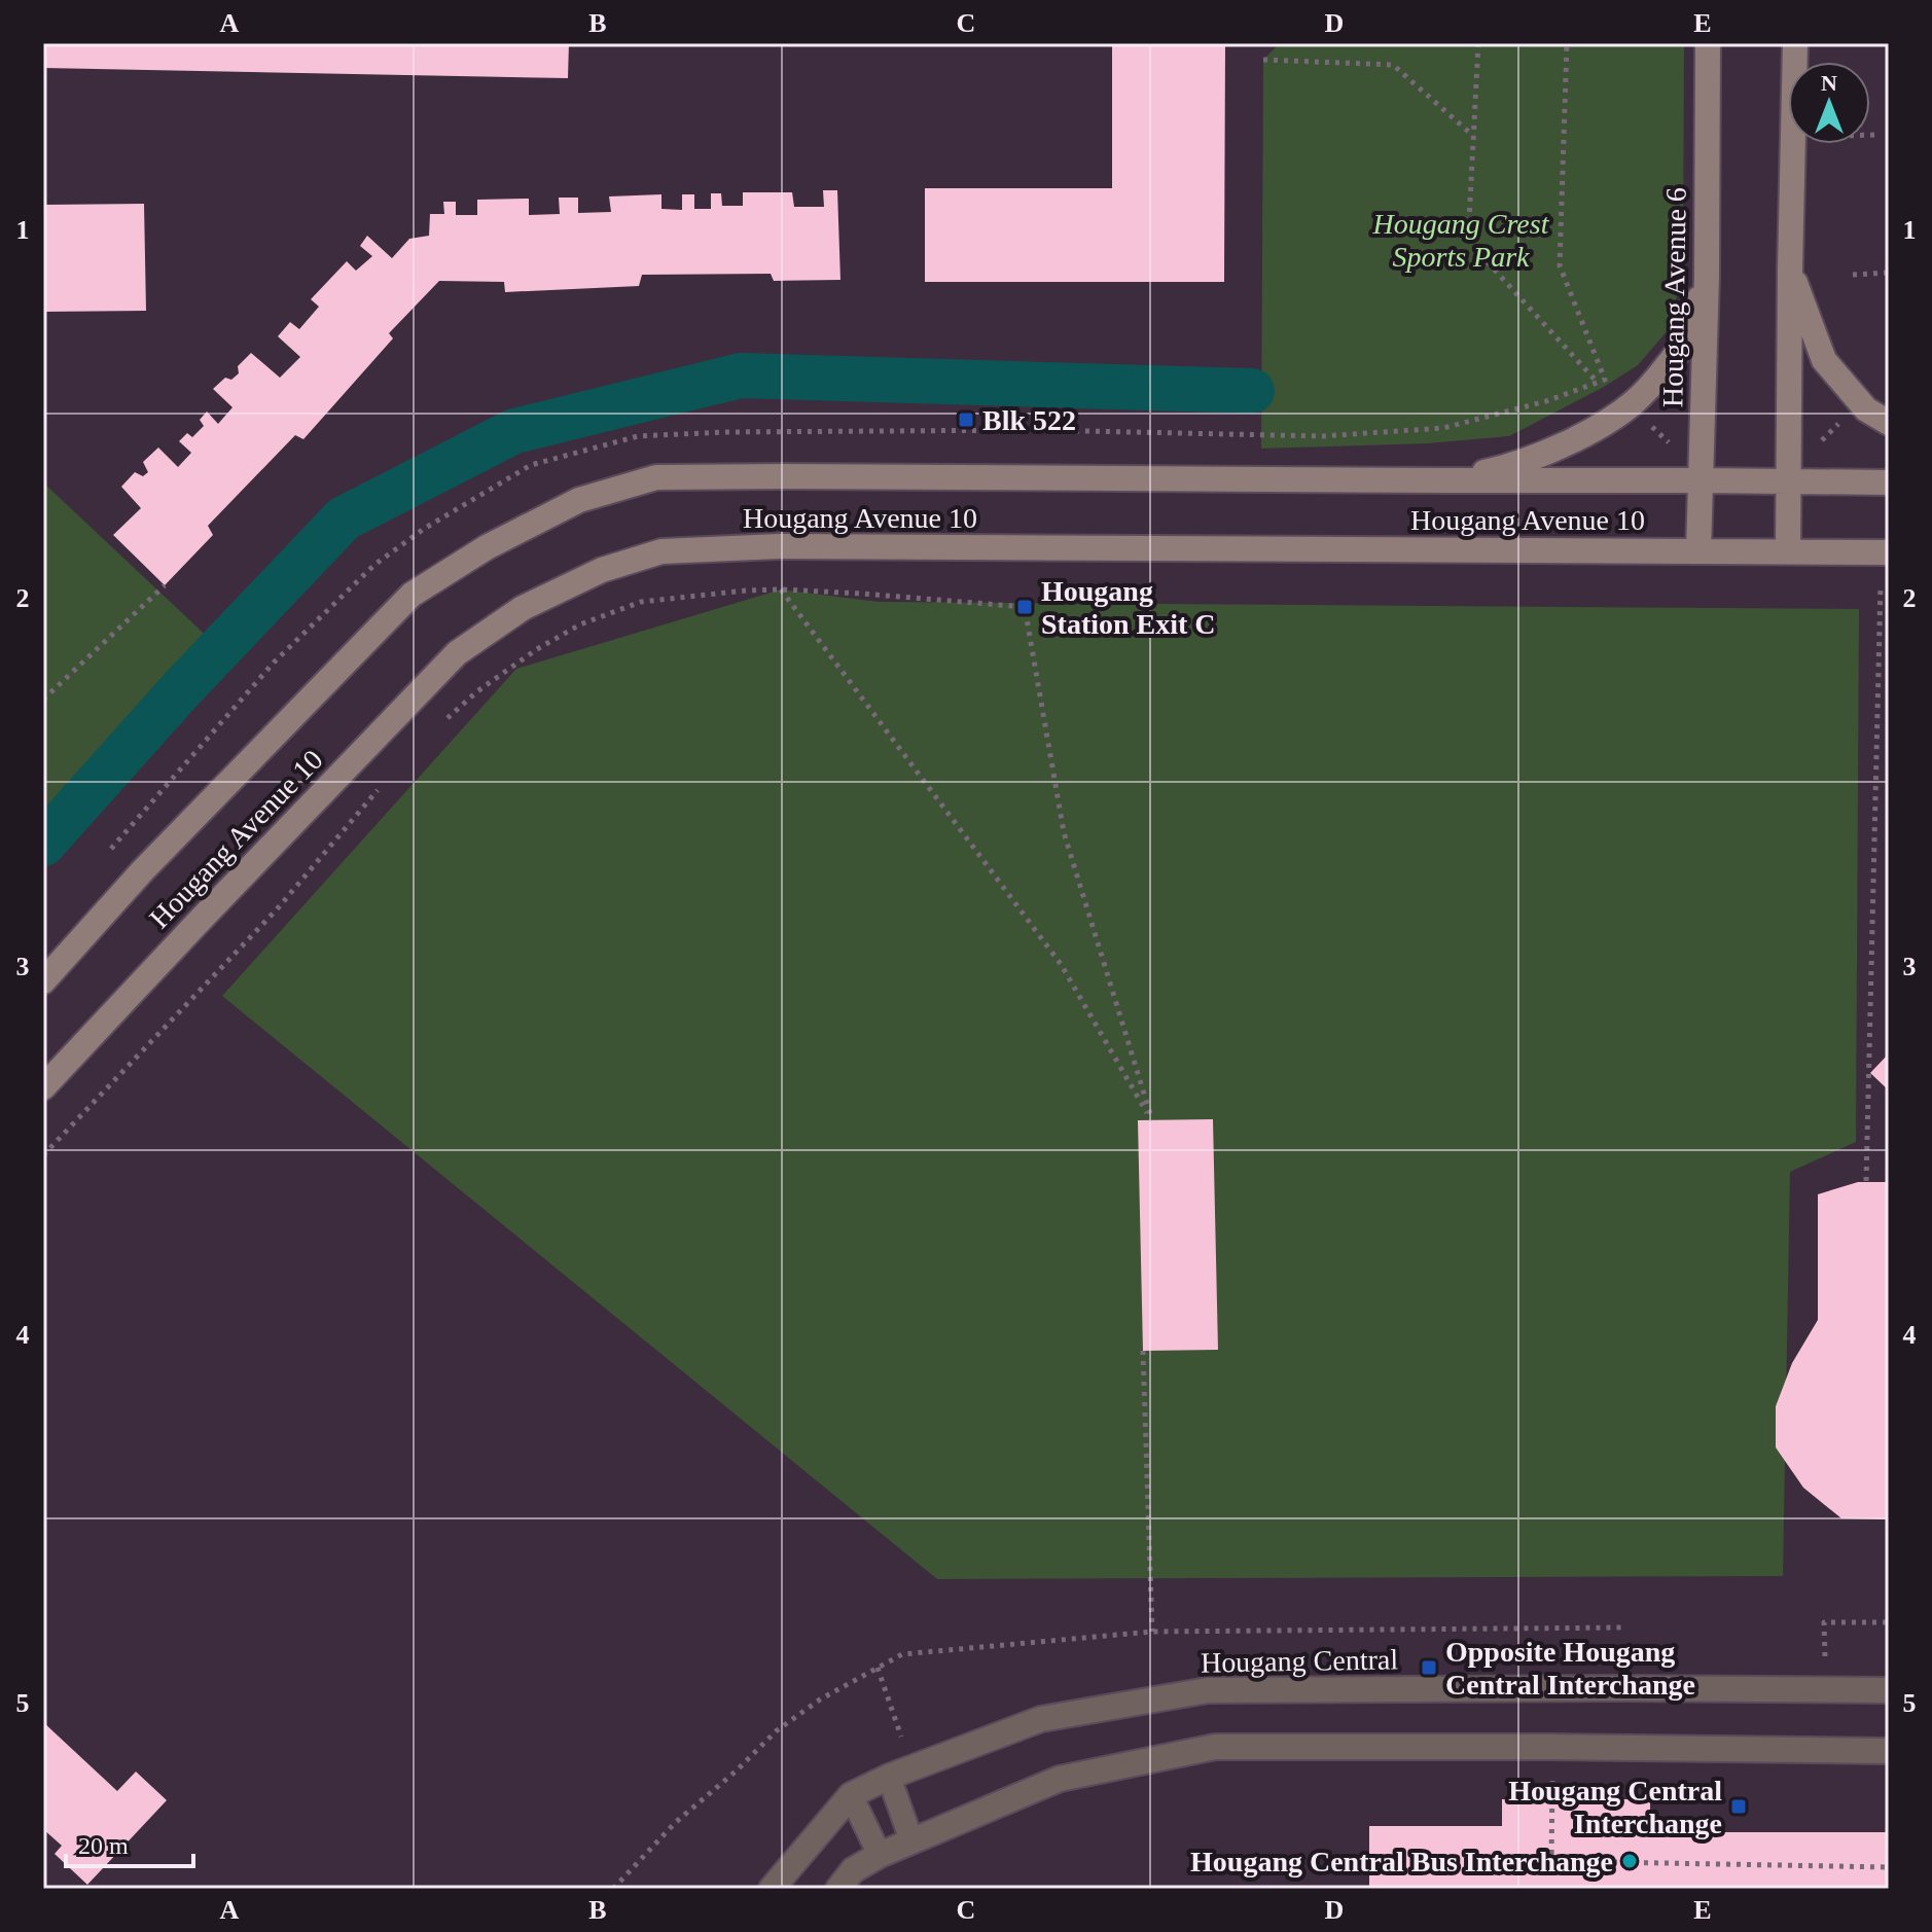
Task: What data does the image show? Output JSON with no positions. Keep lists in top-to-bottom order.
{
  "streets": {
    "main road": ["Hougang Avenue 6", "Hougang Avenue 10"],
    "street": ["Hougang Central"]
  },
  "crossings": [
    ["Hougang Avenue 6", "Hougang Avenue 10"]
  ],
  "parks": ["Hougang Crest Sports Park"],
  "places": {
    "transit": [
      "Blk 522",
      "Hougang Station Exit C",
      "Opposite Hougang Central Interchange",
      "Hougang Central Interchange"
    ],
    "other": ["Hougang Central Bus Interchange"]
  },
  "scale_bar": "20 m",
  "north": "top",
  "grid": {
    "columns": [
      "A",
      "B",
      "C",
      "D",
      "E"
    ],
    "rows": [
      "1",
      "2",
      "3",
      "4",
      "5"
    ]
  }
}
